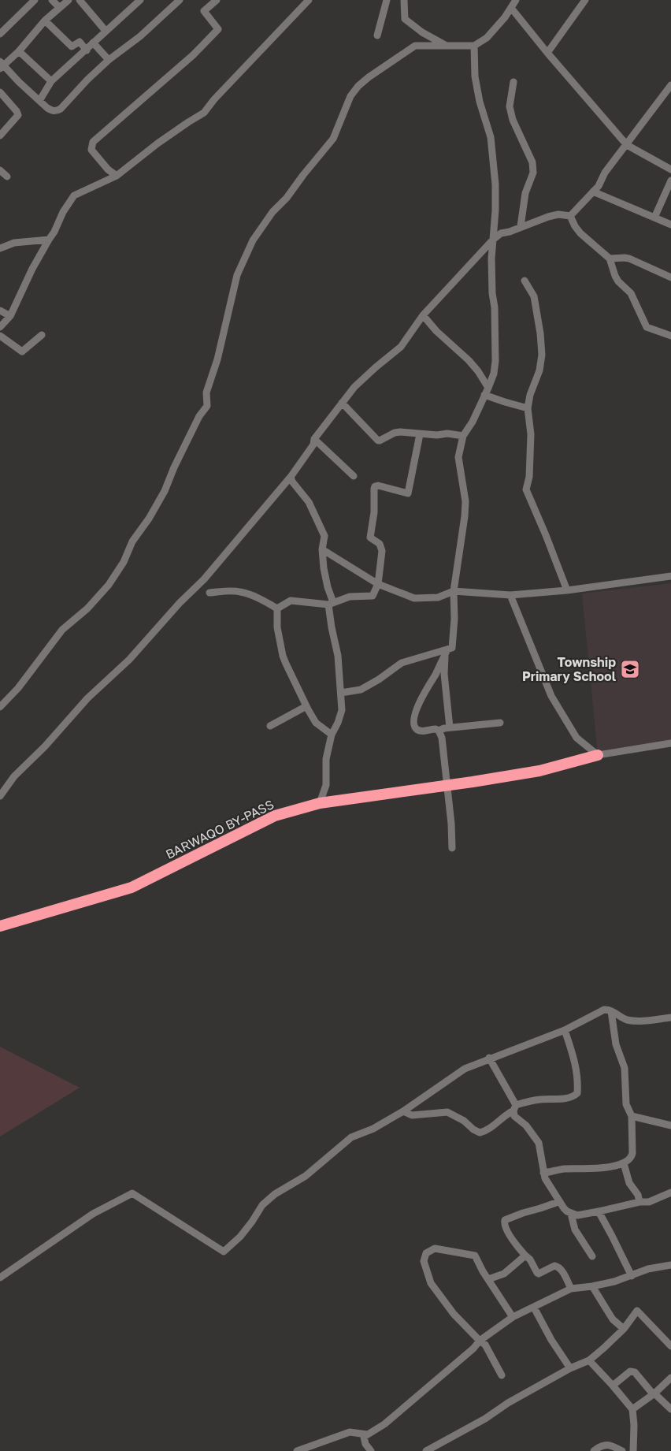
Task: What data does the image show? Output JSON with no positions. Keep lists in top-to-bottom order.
{
  "streets": {
    "highway": ["BARWAQO BY-PASS"]
  },
  "places": {
    "school or university": ["Township Primary School"]
  }
}
